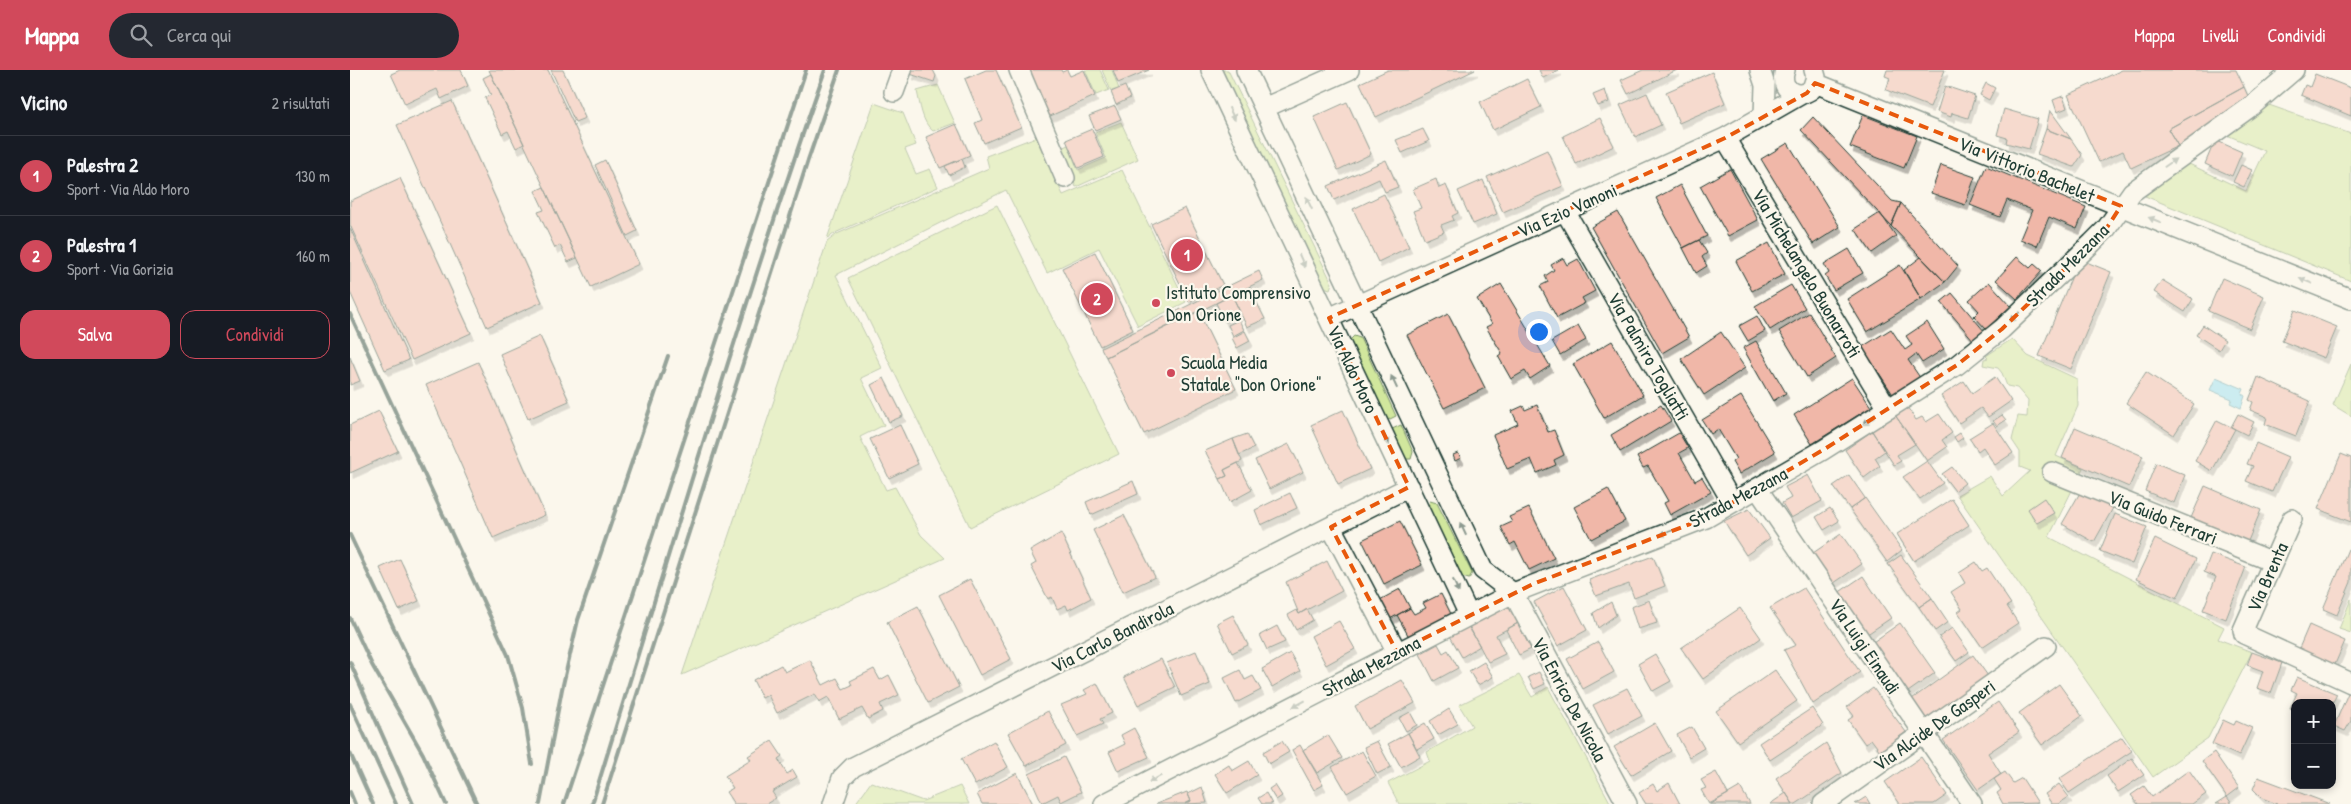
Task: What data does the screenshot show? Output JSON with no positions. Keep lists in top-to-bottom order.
{
  "streets": {
    "street": [
      "Via Vittorio Bachelet",
      "Via Ezio Vanoni",
      "Strada Mezzana",
      "Via Michelangelo Buonarroti",
      "Via Palmiro Togliatti",
      "Via Aldo Moro",
      "Via Guido Ferrari",
      "Via Brenta",
      "Via Carlo Bandirola",
      "Via Luigi Einaudi",
      "Via Enrico De Nicola",
      "Via Alcide De Gasperi"
    ]
  },
  "crossings": [
    ["Via Vittorio Bachelet", "Via Ezio Vanoni"],
    ["Via Vittorio Bachelet", "Strada Mezzana"],
    ["Via Ezio Vanoni", "Via Michelangelo Buonarroti"],
    ["Via Ezio Vanoni", "Via Palmiro Togliatti"],
    ["Via Ezio Vanoni", "Via Aldo Moro"],
    ["Strada Mezzana", "Via Michelangelo Buonarroti"],
    ["Strada Mezzana", "Via Palmiro Togliatti"],
    ["Strada Mezzana", "Via Aldo Moro"],
    ["Strada Mezzana", "Via Luigi Einaudi"],
    ["Strada Mezzana", "Via Enrico De Nicola"],
    ["Via Aldo Moro", "Via Carlo Bandirola"],
    ["Via Aldo Moro", "Via Enrico De Nicola"],
    ["Via Guido Ferrari", "Via Brenta"],
    ["Via Luigi Einaudi", "Via Alcide De Gasperi"]
  ],
  "one_way": ["Via Vittorio Bachelet"],
  "places": ["Istituto Comprensivo Don Orione", "Scuola Media Statale \"Don Orione\""],
  "page": {
    "header": "Mappa",
    "search": "Cerca qui",
    "nav": ["Mappa", "Livelli", "Condividi"],
    "heading": ["Vicino", "2 risultati"],
    "list": [
      {
        "mark": "1",
        "name": "Palestra 2",
        "note": "Sport · Via Aldo Moro",
        "value": "130 m"
      },
      {
        "mark": "2",
        "name": "Palestra 1",
        "note": "Sport · Via Gorizia",
        "value": "160 m"
      }
    ],
    "pins": ["1", "2"],
    "buttons": ["Salva", "Condividi"],
    "map_buttons": ["+", "−"]
  }
}
